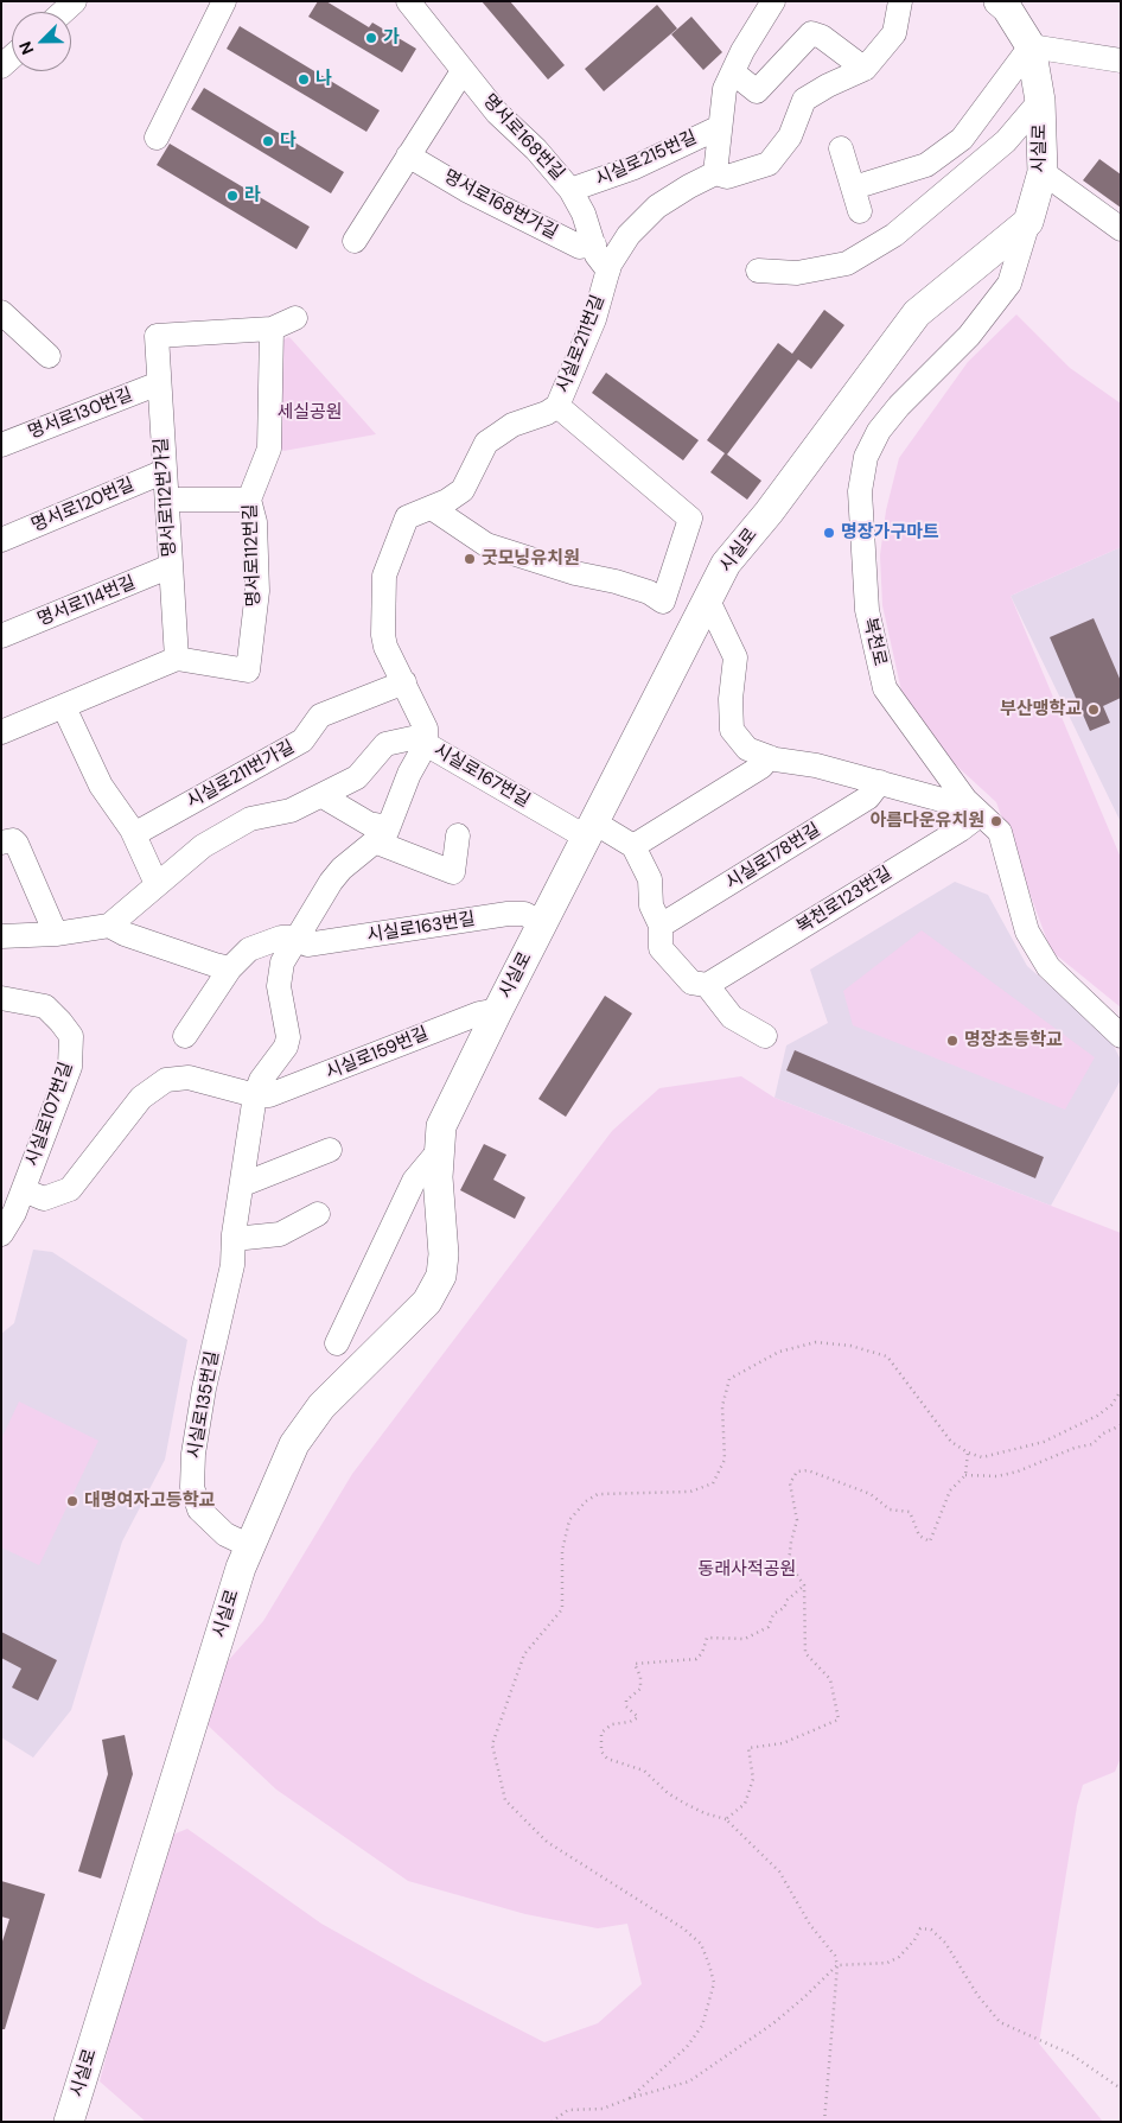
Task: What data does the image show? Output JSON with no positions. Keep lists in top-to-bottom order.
{
  "streets": {
    "main road": ["시실로"],
    "street": [
      "명서로168번길",
      "시실로215번길",
      "명서로168번가길",
      "시실로211번길",
      "명서로130번길",
      "명서로112번가길",
      "명서로120번길",
      "명서로112번길",
      "명서로114번길",
      "복천로",
      "시실로211번가길",
      "시실로167번길",
      "시실로178번길",
      "복천로123번길",
      "시실로163번길",
      "시실로159번길",
      "시실로107번길",
      "시실로135번길"
    ]
  },
  "crossings": [
    ["명서로168번길", "시실로215번길"],
    ["명서로168번길", "명서로168번가길"],
    ["명서로168번길", "시실로211번길"],
    ["시실로", "복천로"],
    ["시실로", "시실로167번길"],
    ["시실로", "시실로163번길"],
    ["시실로", "시실로159번길"],
    ["시실로", "시실로135번길"],
    ["시실로215번길", "시실로211번길"],
    ["시실로211번길", "시실로211번가길"],
    ["시실로211번길", "시실로167번길"],
    ["명서로130번길", "명서로112번가길"],
    ["명서로112번가길", "명서로120번길"],
    ["명서로112번가길", "명서로112번길"],
    ["명서로112번가길", "명서로114번길"],
    ["복천로", "복천로123번길"],
    ["시실로163번길", "시실로135번길"],
    ["시실로159번길", "시실로135번길"]
  ],
  "parks": ["세실공원", "동래사적공원"],
  "places": [
    "가",
    "나",
    "다",
    "라",
    "명장가구마트",
    "굿모닝유치원",
    "부산맹학교",
    "아름다운유치원",
    "명장초등학교",
    "대명여자고등학교"
  ],
  "north": "bottom left"
}
